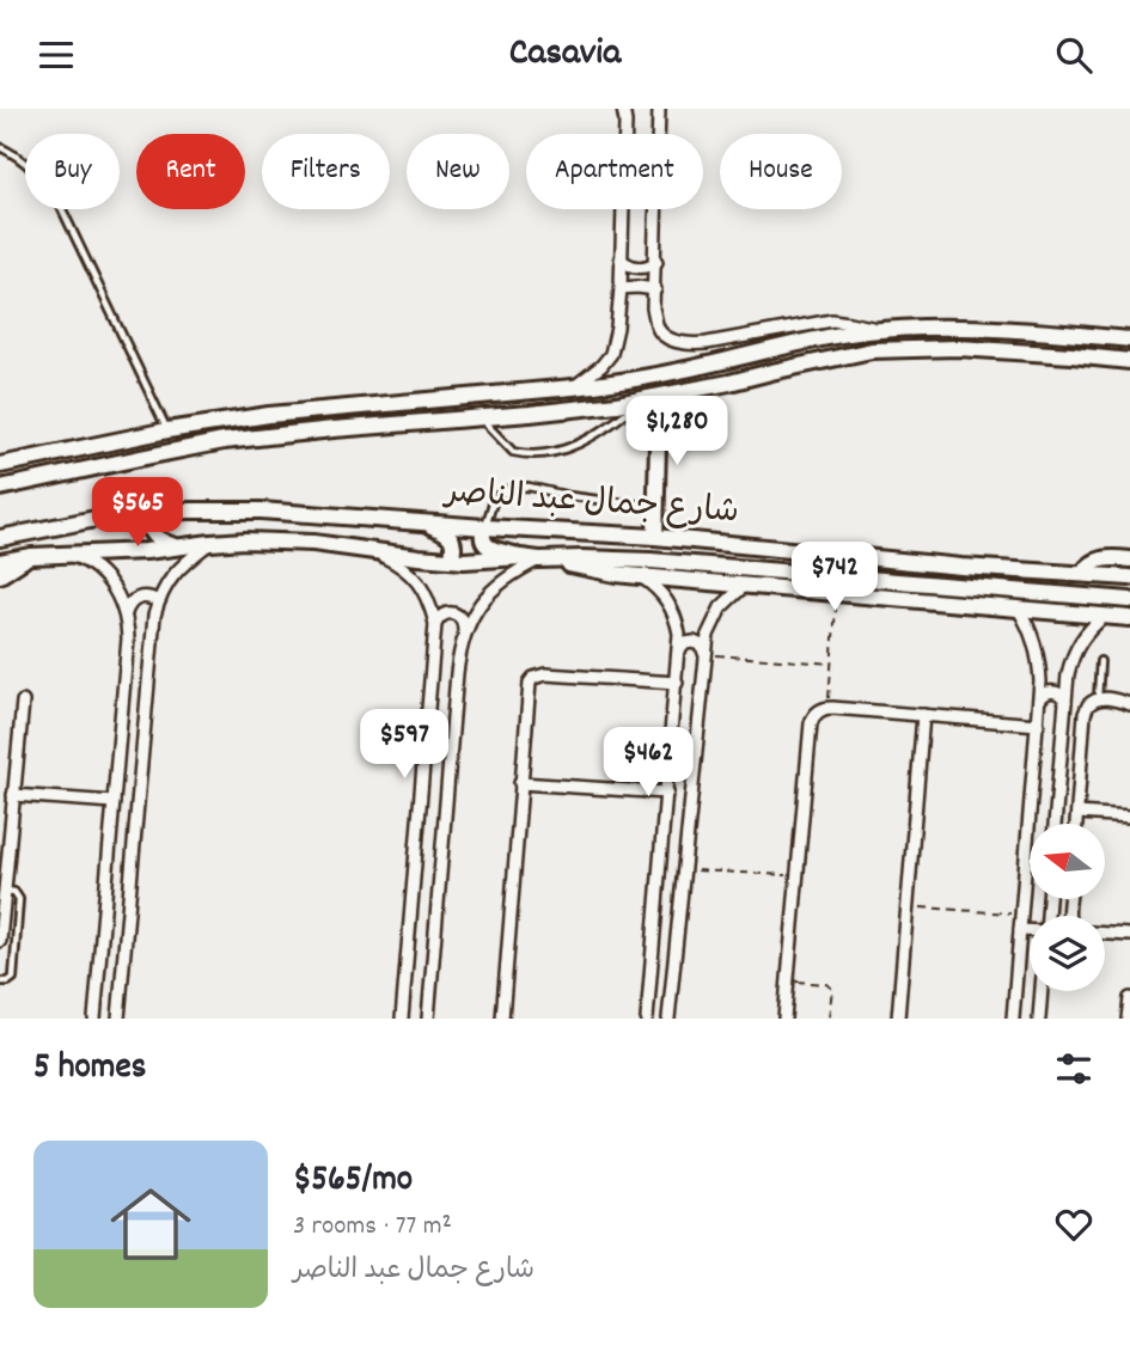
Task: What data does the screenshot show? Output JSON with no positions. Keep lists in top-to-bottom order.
{
  "streets": {
    "main road": ["شارع جمال عبد الناصر"]
  },
  "north": "left",
  "page": {
    "header": "Casavia",
    "chip": [
      "Buy",
      "Rent",
      "Filters",
      "New",
      "Apartment",
      "House"
    ],
    "price": [
      "$1,280",
      "$565",
      "$742",
      "$597",
      "$462"
    ],
    "heading": "5 homes",
    "list": [
      {
        "name": "$565/mo",
        "note": "3 rooms · 77 m² · شارع جمال عبد الناصر"
      }
    ]
  }
}
